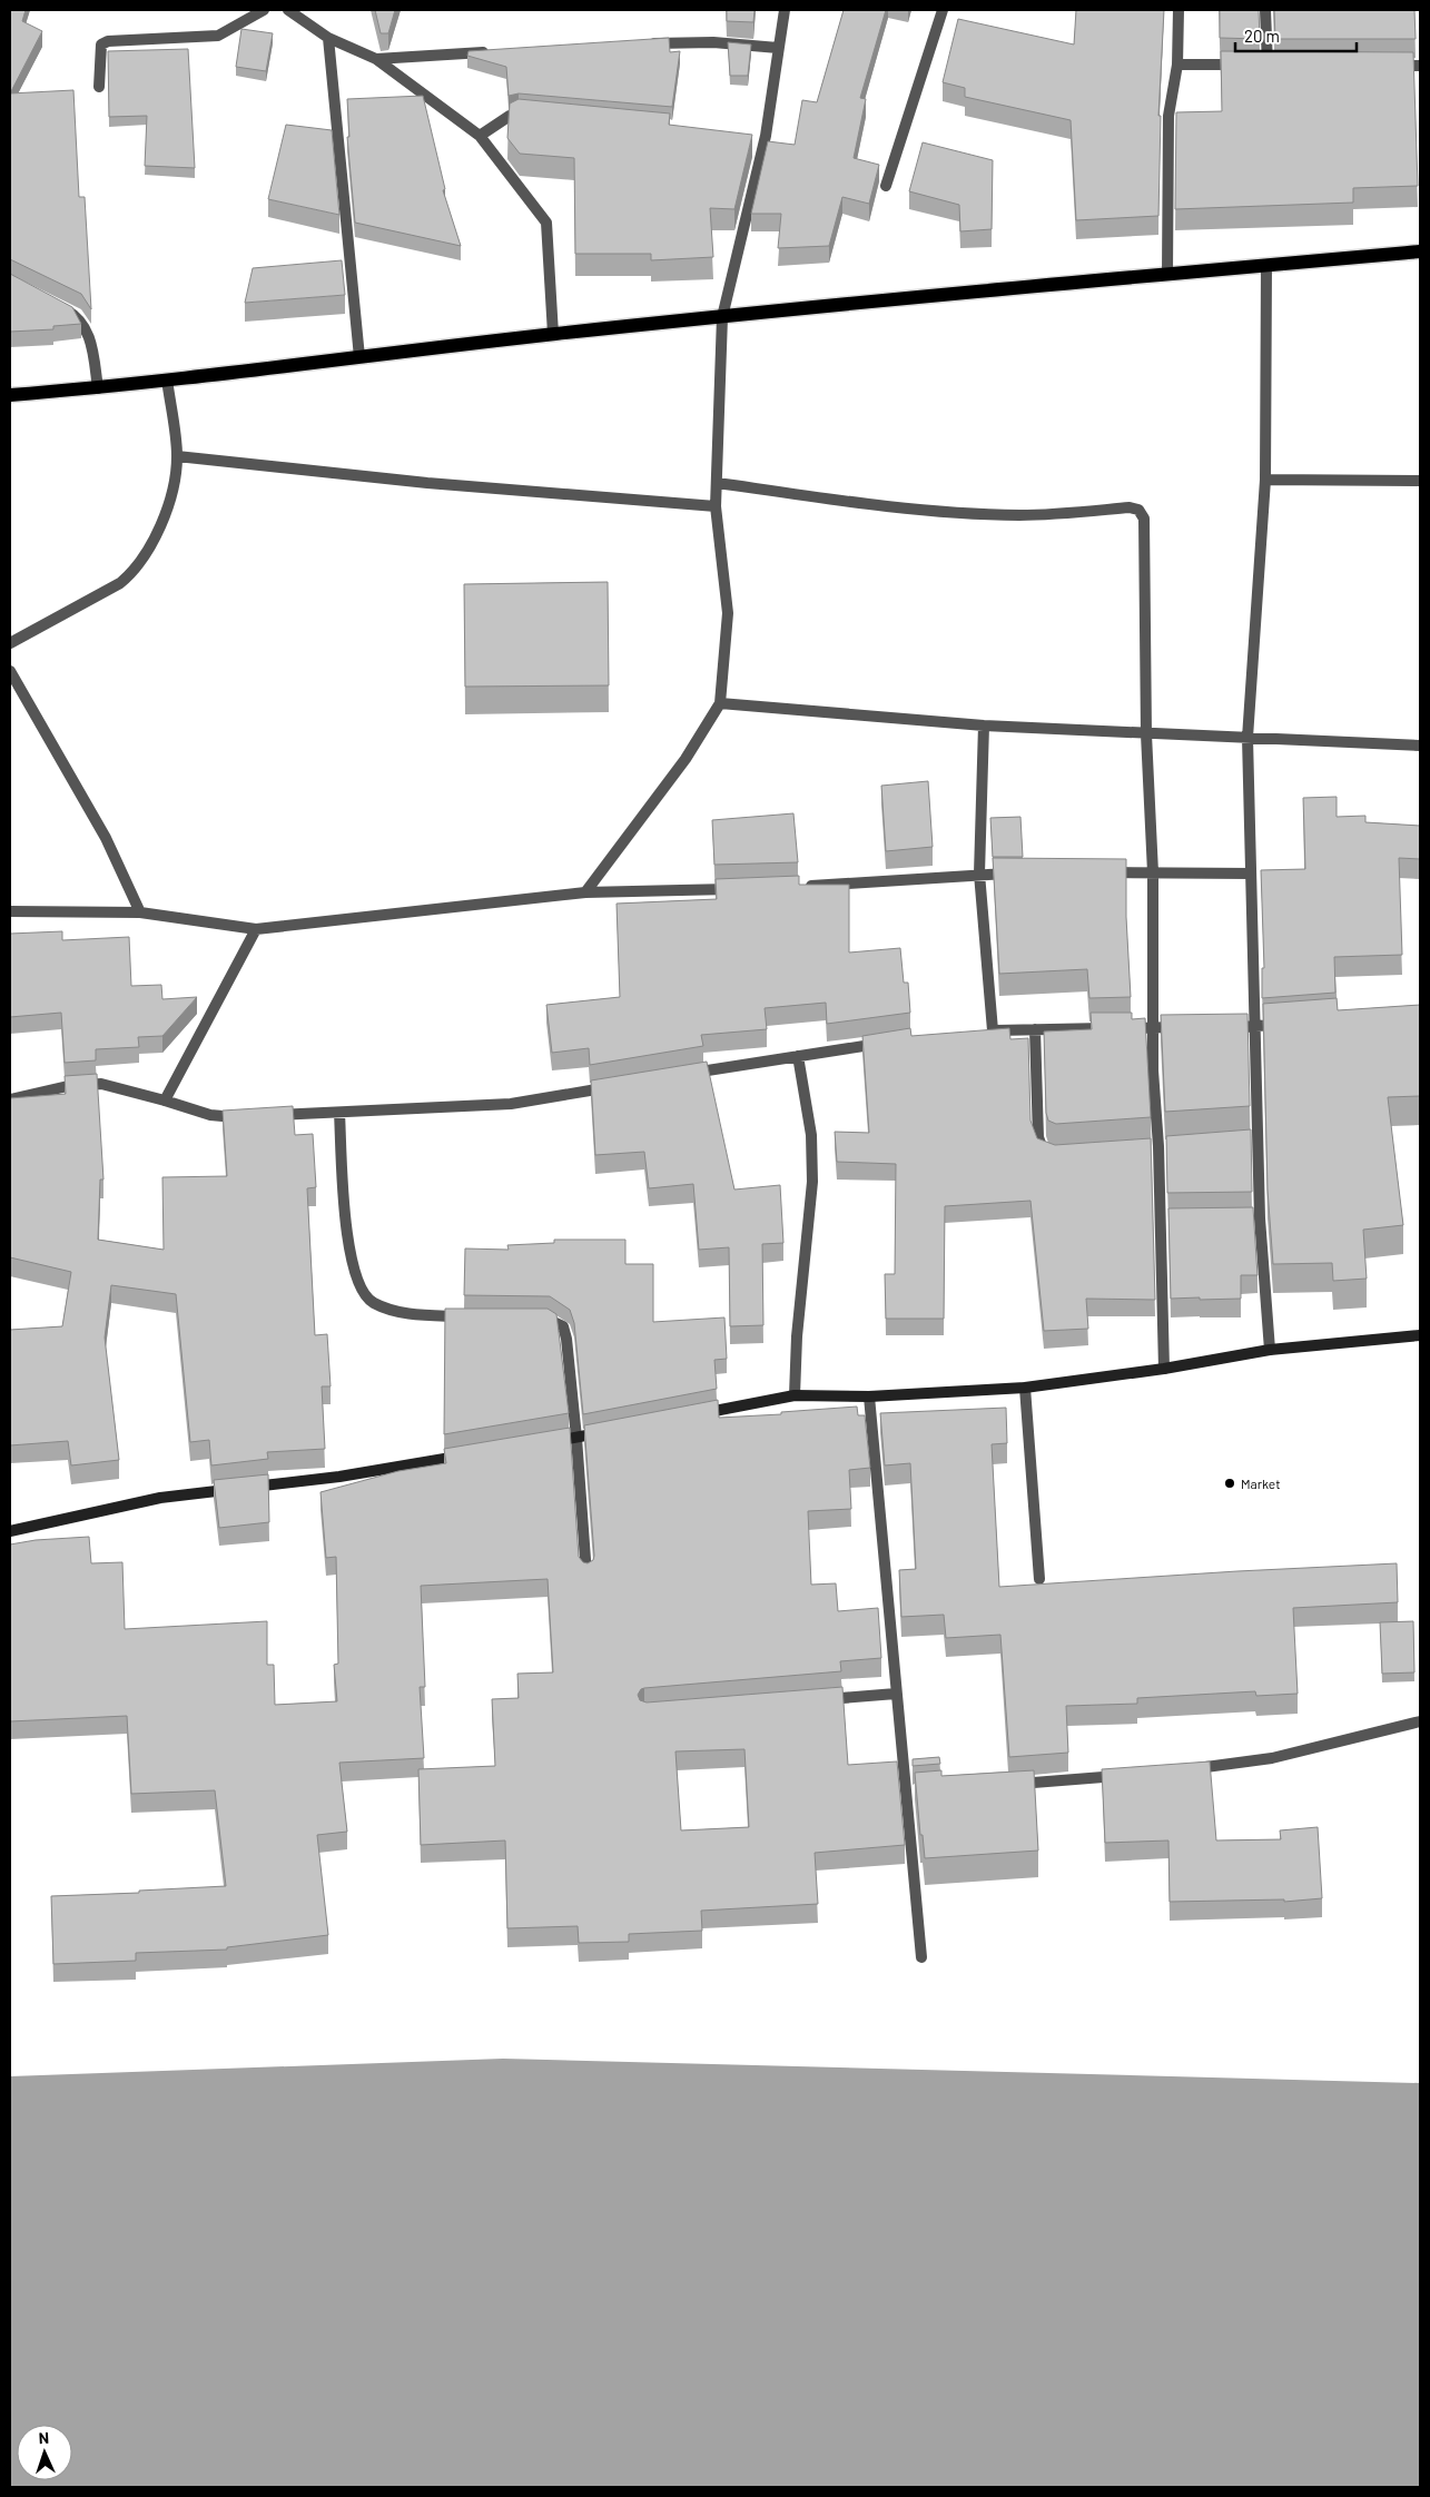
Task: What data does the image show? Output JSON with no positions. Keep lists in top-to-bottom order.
{
  "places": ["Market"],
  "scale_bar": "20 m",
  "north": "top"
}
